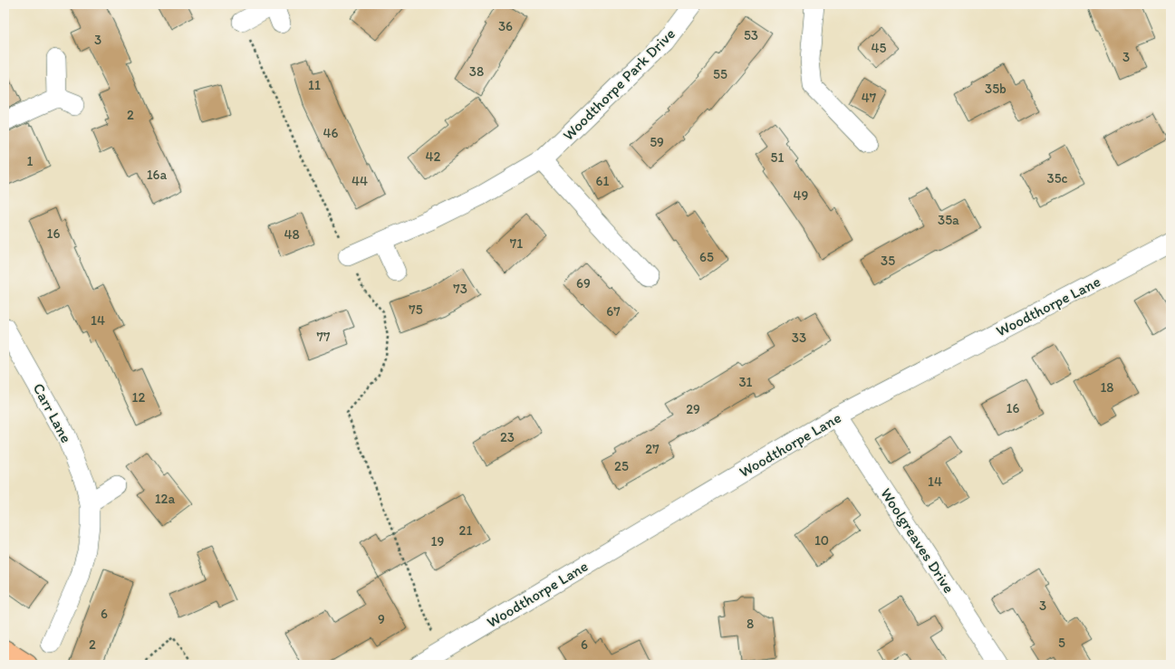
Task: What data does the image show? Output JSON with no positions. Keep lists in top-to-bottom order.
{
  "streets": {
    "street": [
      "Woodthorpe Park Drive",
      "Woodthorpe Lane",
      "Carr Lane",
      "Woolgreaves Drive"
    ]
  },
  "crossings": [
    ["Woodthorpe Lane", "Woolgreaves Drive"]
  ],
  "house_numbers": [
    "36",
    "53",
    "3",
    "45",
    "3",
    "38",
    "55",
    "11",
    "35b",
    "47",
    "2",
    "46",
    "59",
    "42",
    "51",
    "1",
    "16a",
    "35c",
    "44",
    "61",
    "49",
    "35a",
    "16",
    "48",
    "71",
    "65",
    "35",
    "69",
    "73",
    "75",
    "67",
    "14",
    "77",
    "33",
    "31",
    "18",
    "12",
    "16",
    "29",
    "23",
    "27",
    "25",
    "14",
    "12a",
    "21",
    "10",
    "19",
    "3",
    "6",
    "9",
    "8",
    "5",
    "2",
    "6"
  ]
}
